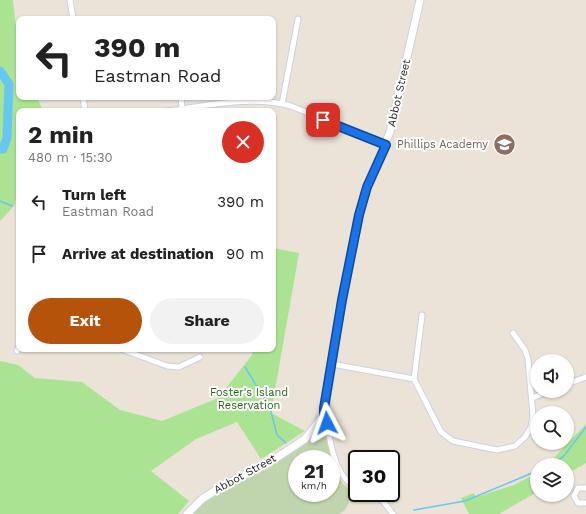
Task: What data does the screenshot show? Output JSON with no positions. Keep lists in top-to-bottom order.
{
  "streets": {
    "street": ["Abbot Street"]
  },
  "parks": ["Foster's Island Reservation"],
  "places": {
    "school or university": ["Phillips Academy"]
  },
  "page": {
    "turn": ["390 m", "Eastman Road"],
    "heading": ["2 min", "480 m · 15:30"],
    "list": [
      {
        "name": "Turn left",
        "note": "Eastman Road",
        "value": "390 m"
      },
      {
        "name": "Arrive at destination",
        "value": "90 m"
      }
    ],
    "buttons": ["Exit", "Share"],
    "speed": "21 km/h",
    "limit": "30"
  }
}
